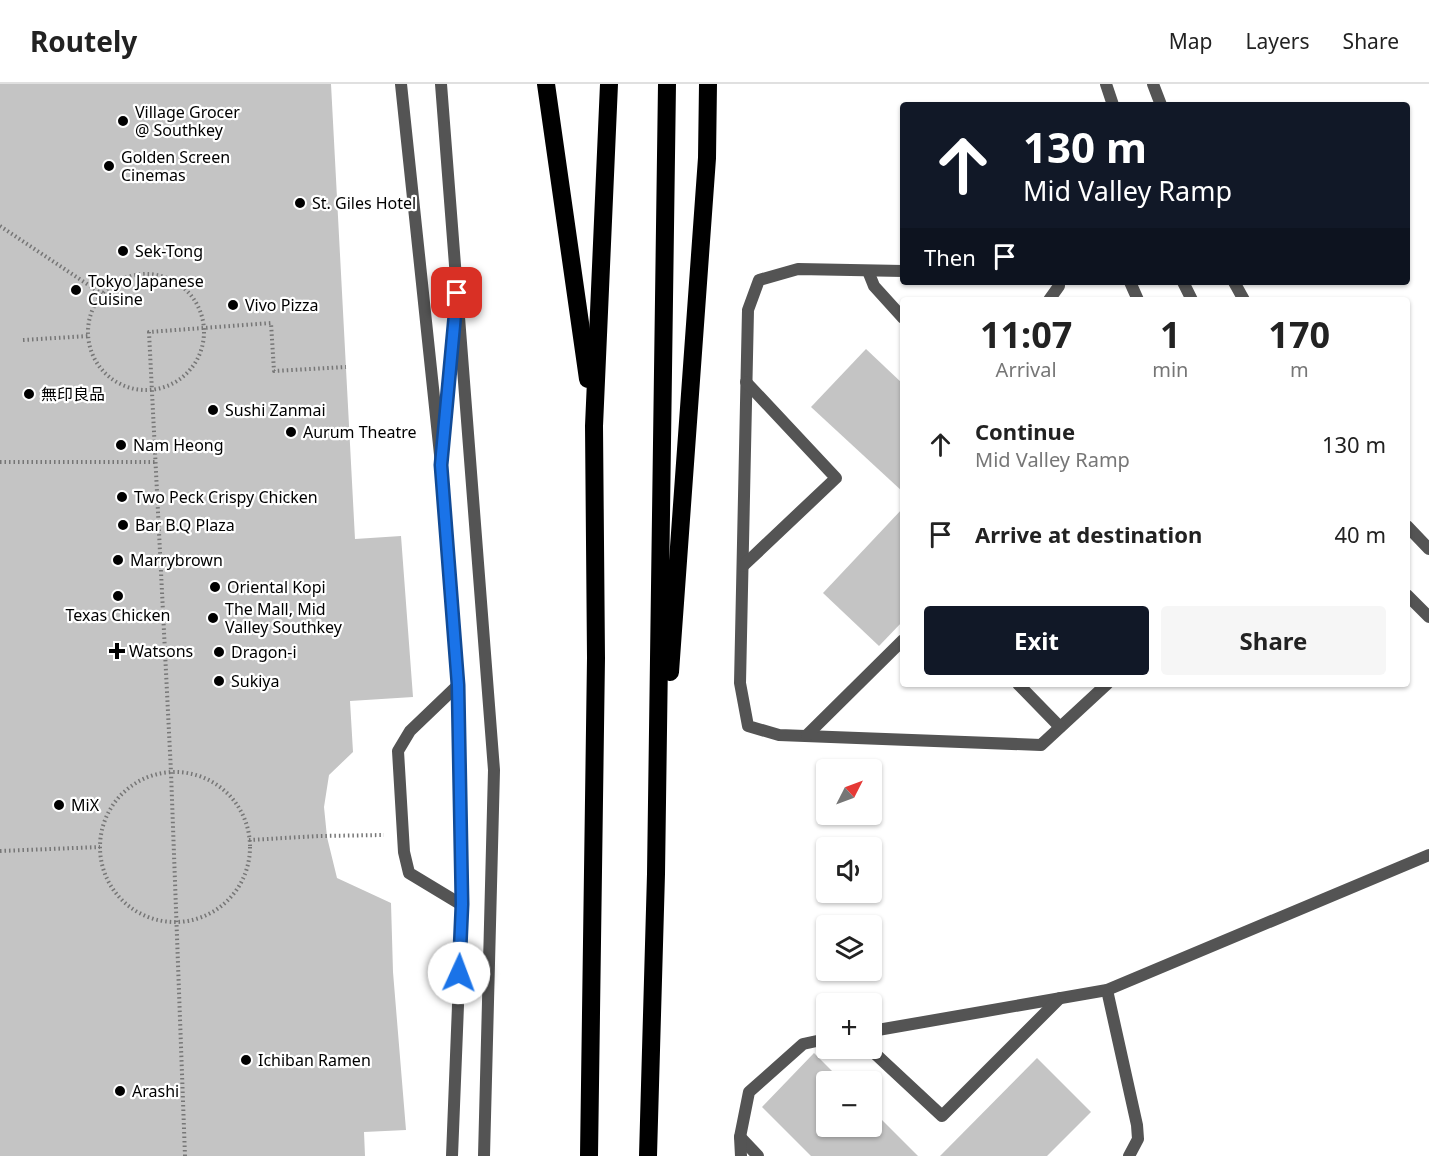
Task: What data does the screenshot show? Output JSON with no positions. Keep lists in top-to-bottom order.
{
  "places": {
    "other": [
      "Village Grocer @ Southkey",
      "Golden Screen Cinemas",
      "St. Giles Hotel",
      "Sek-Tong",
      "Tokyo Japanese Cuisine",
      "Vivo Pizza",
      "無印良品",
      "Sushi Zanmai",
      "Aurum Theatre",
      "Nam Heong",
      "Two Peck Crispy Chicken",
      "Bar B.Q Plaza",
      "Marrybrown",
      "Oriental Kopi",
      "Texas Chicken",
      "The Mall, Mid Valley Southkey",
      "Dragon-i",
      "Sukiya",
      "MiX",
      "Ichiban Ramen",
      "Arashi"
    ],
    "health": ["Watsons"]
  },
  "north": "top right",
  "page": {
    "header": "Routely",
    "nav": ["Map", "Layers", "Share"],
    "turn": ["130 m", "Mid Valley Ramp"],
    "then": "Then",
    "eta": [
      "11:07",
      "Arrival",
      "1",
      "min",
      "170",
      "m"
    ],
    "list": [
      {
        "name": "Continue",
        "note": "Mid Valley Ramp",
        "value": "130 m"
      },
      {
        "name": "Arrive at destination",
        "value": "40 m"
      }
    ],
    "buttons": ["Exit", "Share"],
    "map_buttons": ["+", "−"]
  }
}
